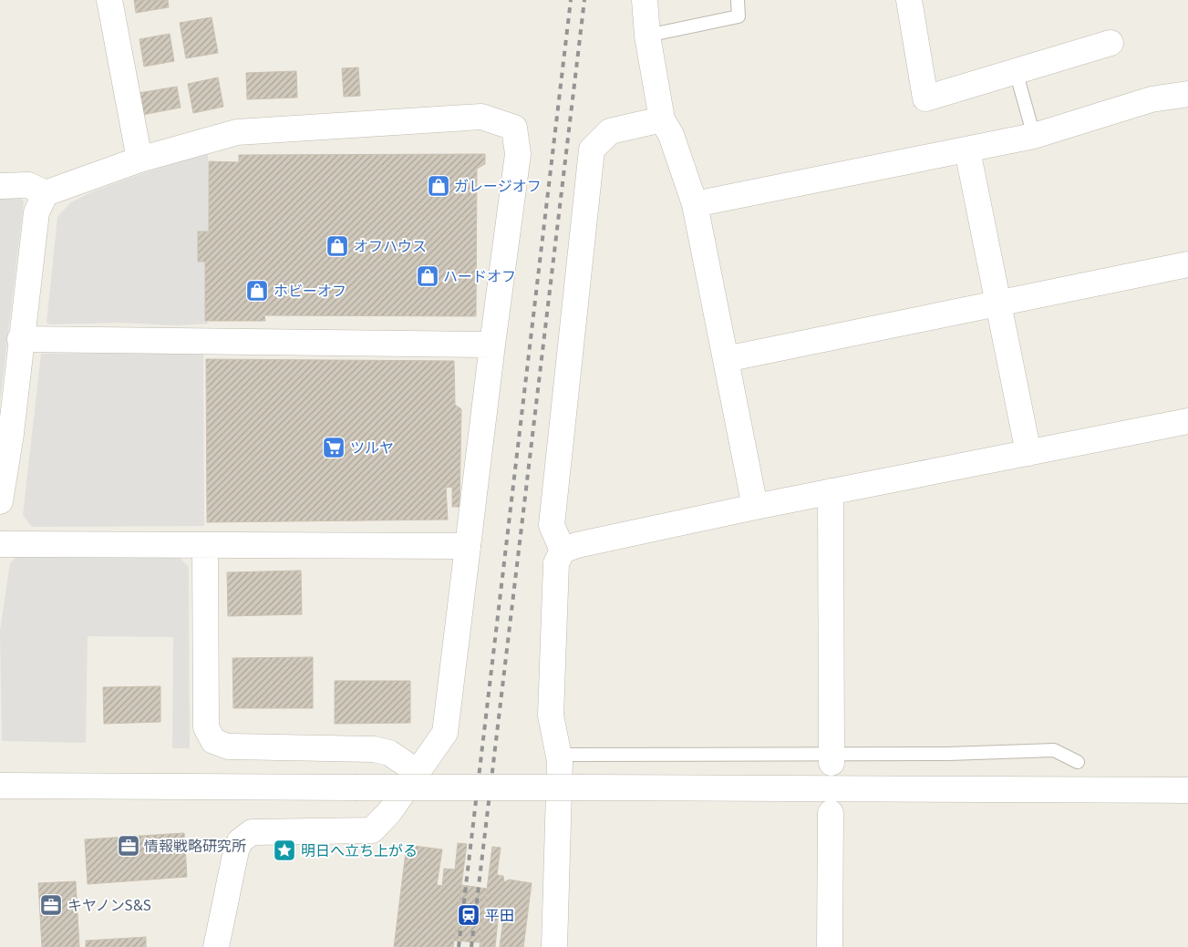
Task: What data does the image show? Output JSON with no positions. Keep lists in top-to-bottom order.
{
  "places": {
    "shop": [
      "ガレージオフ",
      "オフハウス",
      "ハードオフ",
      "ホビーオフ"
    ],
    "supermarket": ["ツルヤ"],
    "office": ["情報戦略研究所", "キヤノンS&S"],
    "place": ["明日へ立ち上がる"],
    "station": ["平田"]
  }
}
